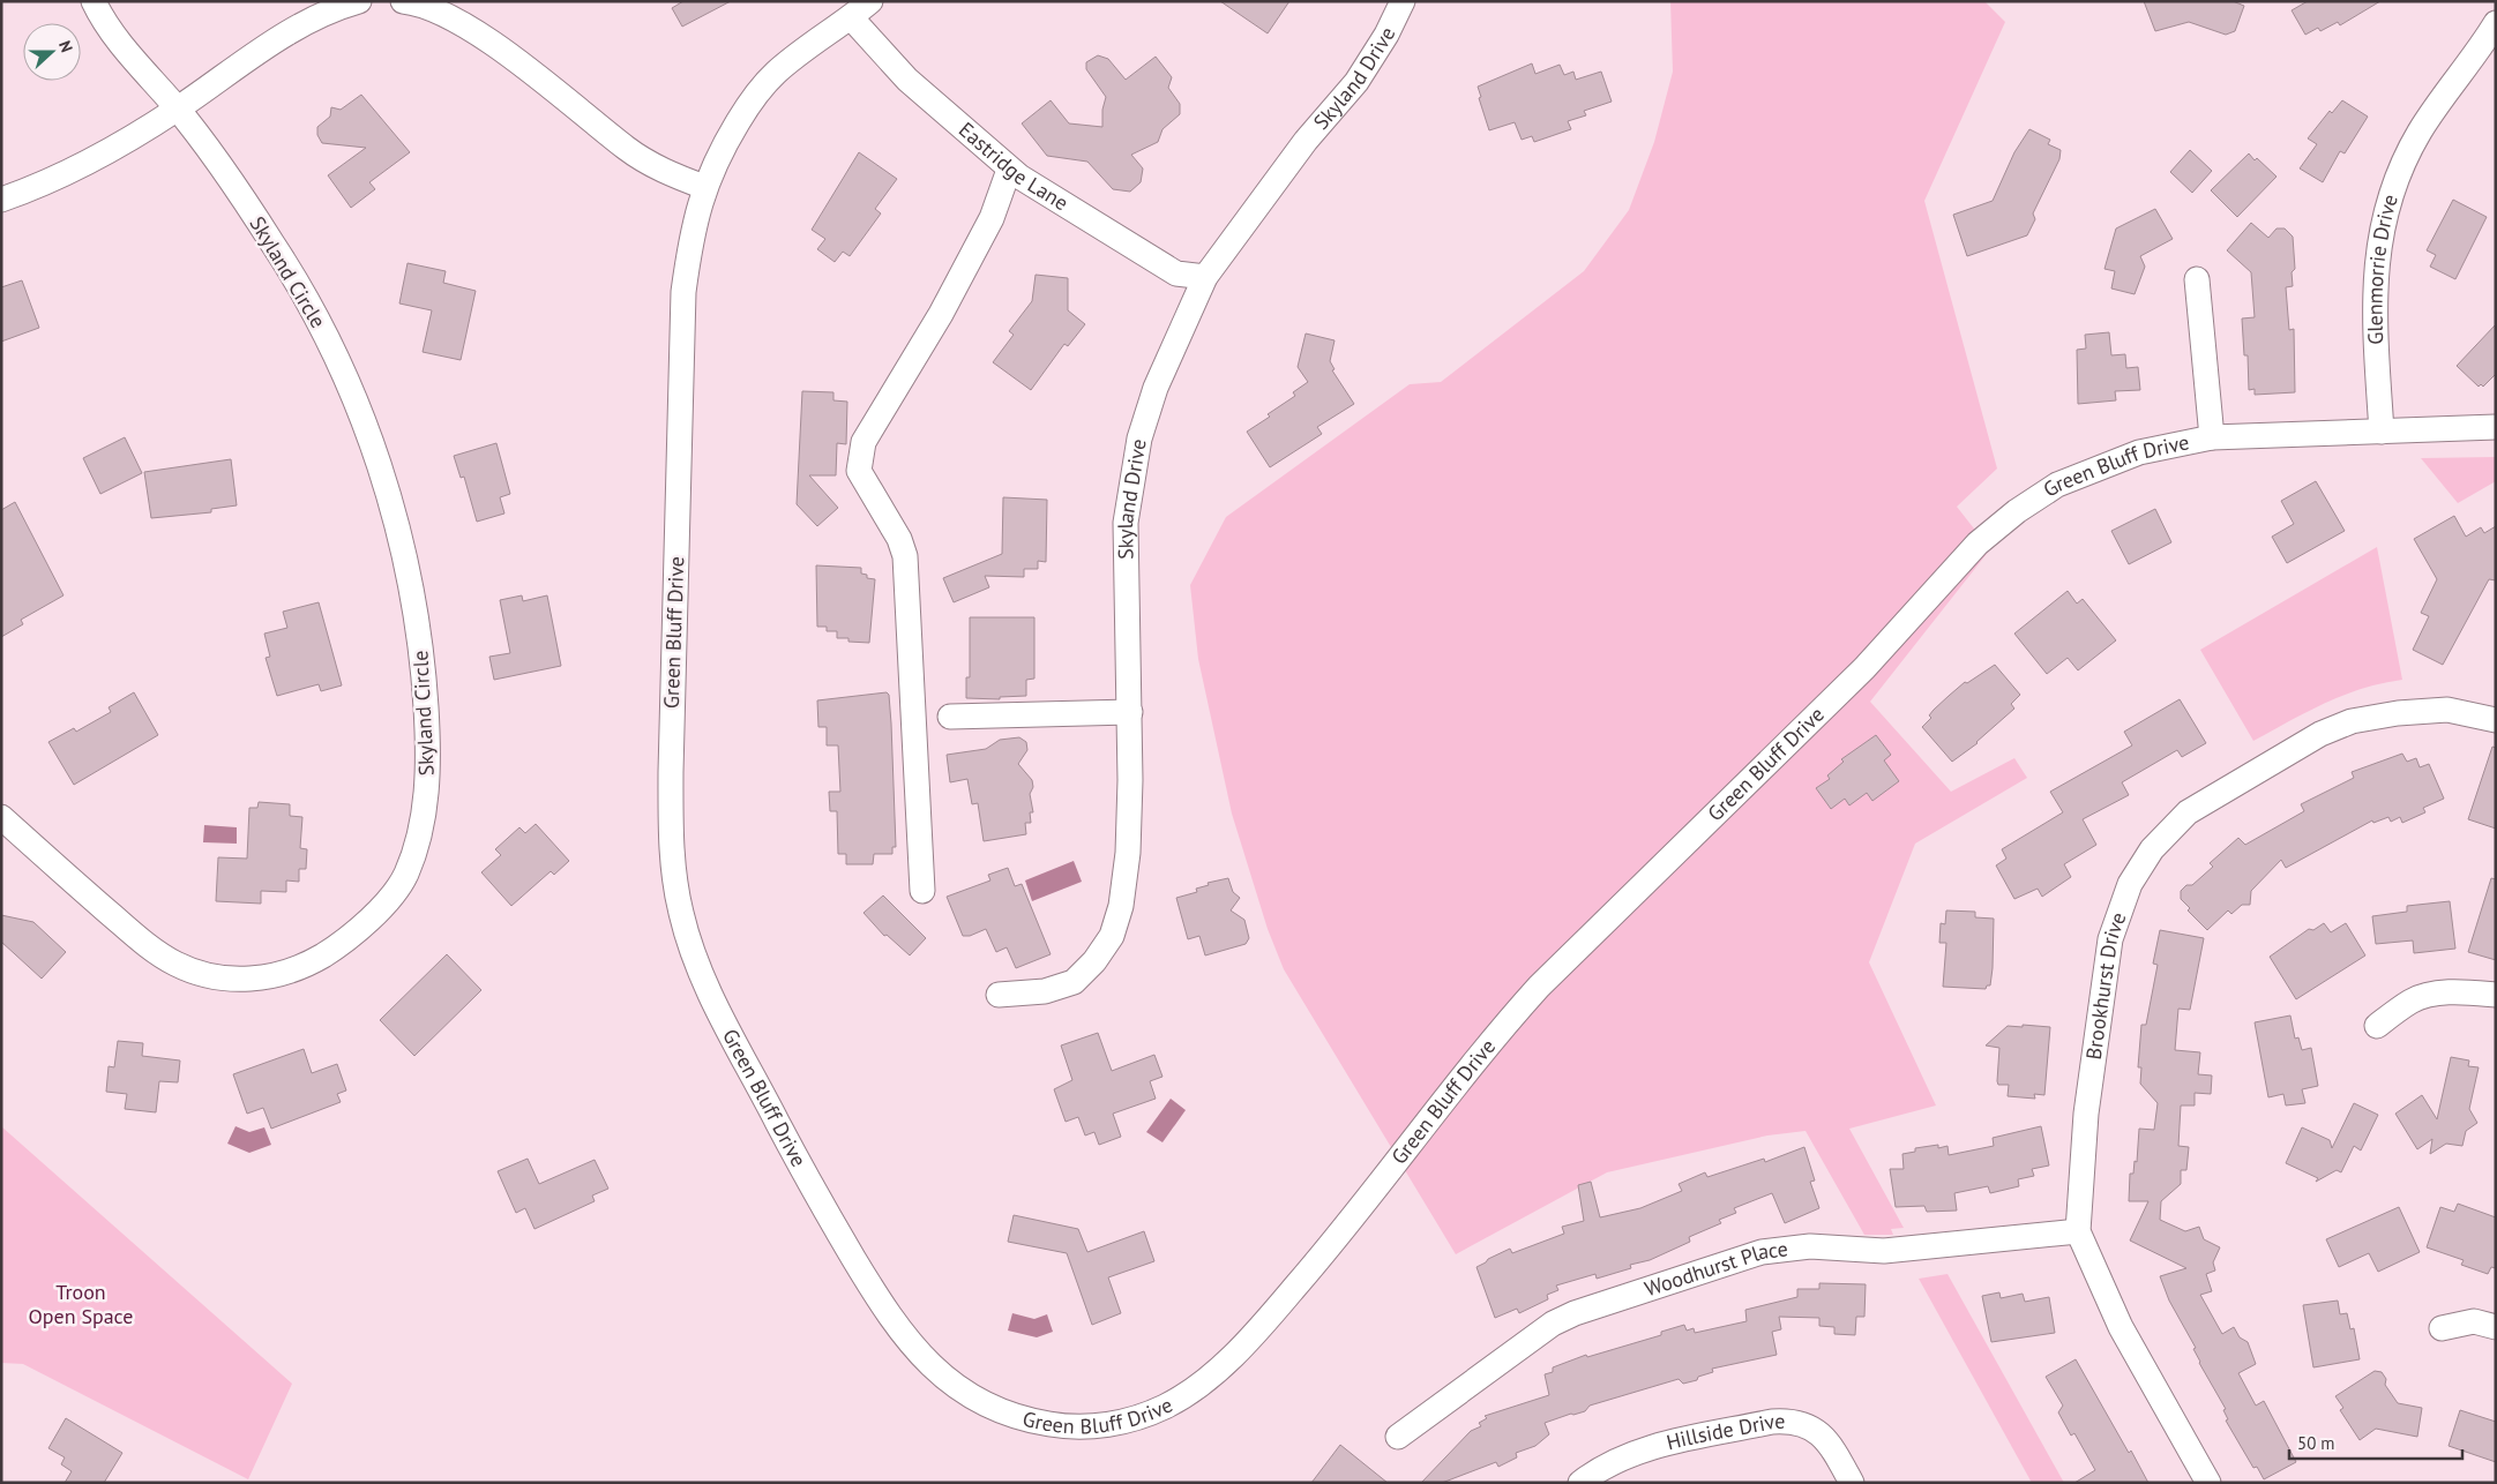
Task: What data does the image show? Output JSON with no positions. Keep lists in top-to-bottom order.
{
  "streets": {
    "street": [
      "Skyland Drive",
      "Eastridge Lane",
      "Glenmorrie Drive",
      "Skyland Circle",
      "Green Bluff Drive",
      "Brookhurst Drive",
      "Woodhurst Place",
      "Hillside Drive"
    ]
  },
  "crossings": [
    ["Skyland Drive", "Eastridge Lane"],
    ["Eastridge Lane", "Green Bluff Drive"],
    ["Glenmorrie Drive", "Green Bluff Drive"],
    ["Brookhurst Drive", "Woodhurst Place"]
  ],
  "parks": ["Troon Open Space"],
  "scale_bar": "50 m",
  "north": "right"
}
